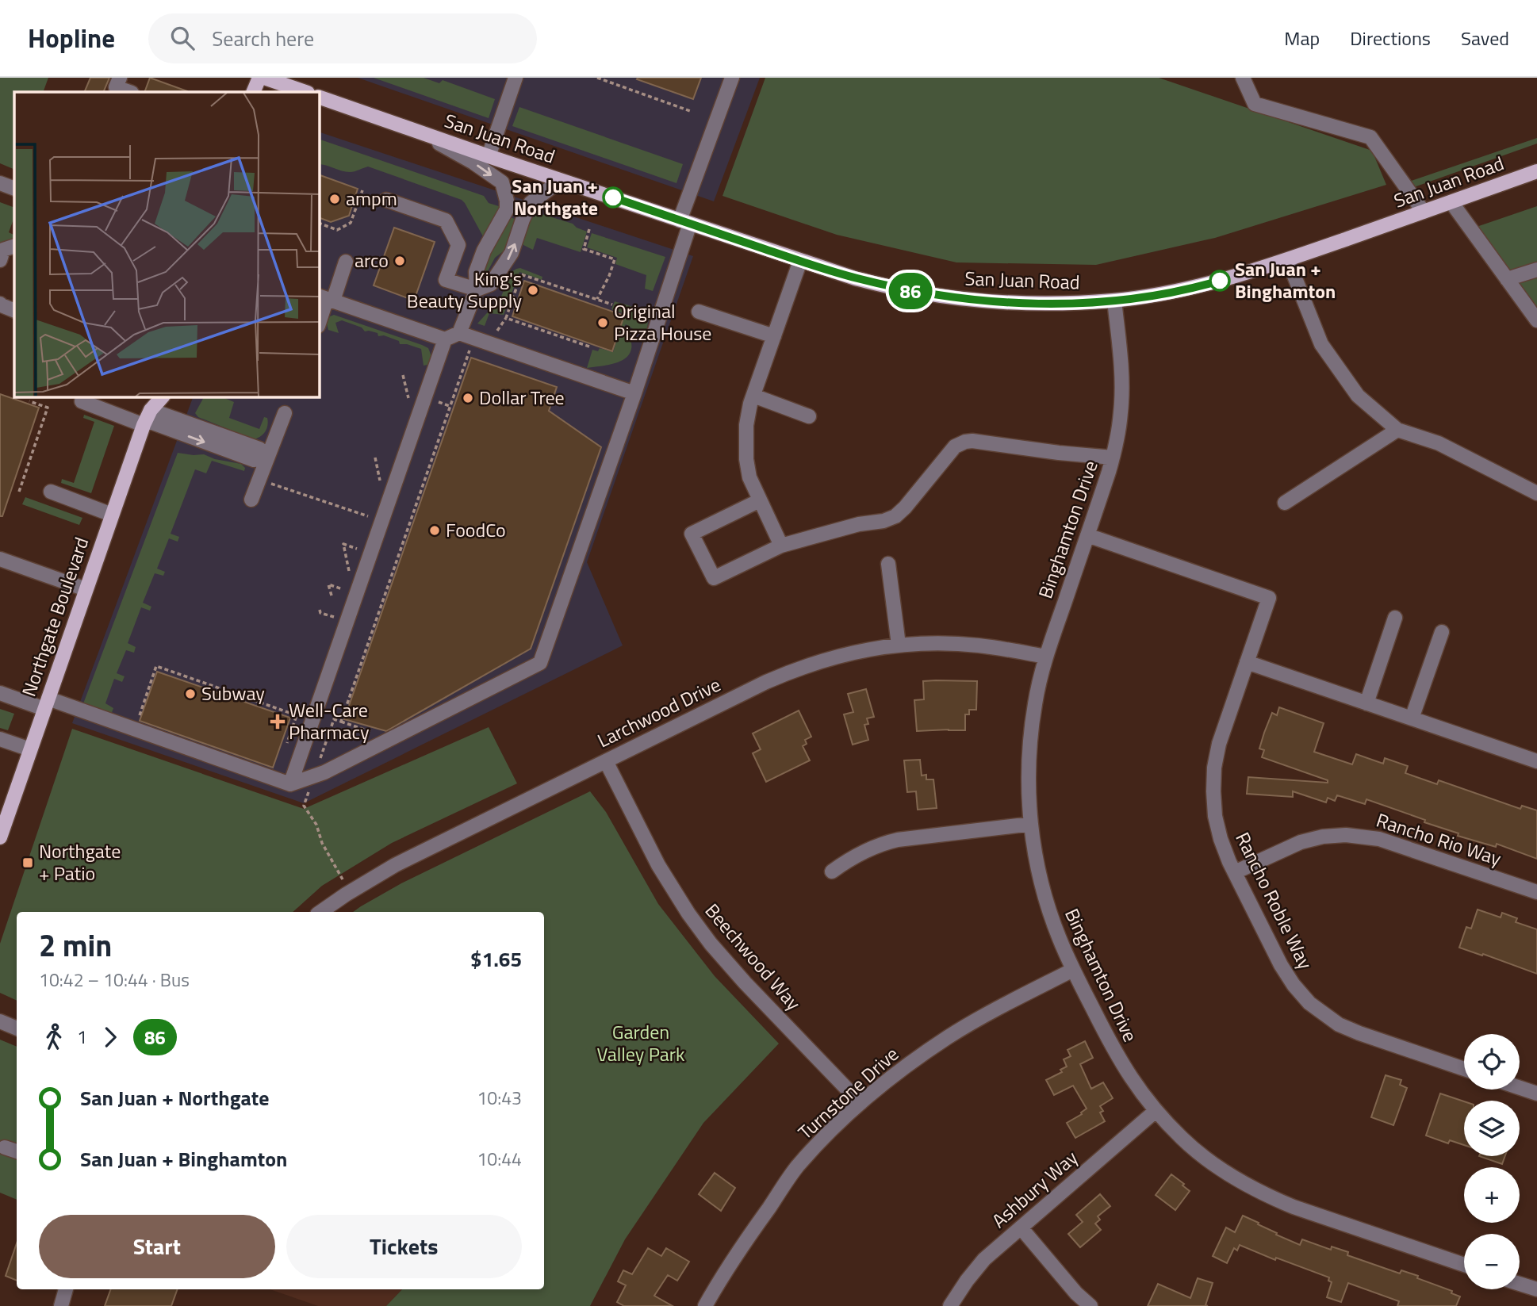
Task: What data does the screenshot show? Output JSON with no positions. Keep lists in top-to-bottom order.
{
  "streets": {
    "main road": ["San Juan Road", "Northgate Boulevard"],
    "street": [
      "Binghamton Drive",
      "Larchwood Drive",
      "Rancho Rio Way",
      "Rancho Roble Way",
      "Beechwood Way",
      "Turnstone Drive",
      "Ashbury Way"
    ]
  },
  "crossings": [
    ["San Juan Road", "Binghamton Drive"],
    ["Binghamton Drive", "Larchwood Drive"],
    ["Binghamton Drive", "Rancho Roble Way"],
    ["Binghamton Drive", "Turnstone Drive"],
    ["Binghamton Drive", "Ashbury Way"],
    ["Larchwood Drive", "Beechwood Way"],
    ["Rancho Rio Way", "Rancho Roble Way"],
    ["Beechwood Way", "Turnstone Drive"]
  ],
  "parks": ["Garden Valley Park"],
  "places": {
    "other": [
      "San Juan + Northgate",
      "ampm",
      "arco",
      "San Juan + Binghamton",
      "King's Beauty Supply",
      "Original Pizza House",
      "Dollar Tree",
      "FoodCo",
      "Subway"
    ],
    "health": ["Well-Care Pharmacy"],
    "transit": ["Northgate + Patio"]
  },
  "lines": ["bus line 86"],
  "page": {
    "header": "Hopline",
    "search": "Search here",
    "nav": ["Map", "Directions", "Saved"],
    "on_map": "86",
    "heading": ["2 min", "10:42 – 10:44 · Bus", "$1.65"],
    "legs": ["1", "86"],
    "map_buttons": ["+", "−"],
    "list": [
      {
        "name": "San Juan + Northgate",
        "value": "10:43"
      },
      {
        "name": "San Juan + Binghamton",
        "value": "10:44"
      }
    ],
    "buttons": ["Start", "Tickets"]
  }
}
